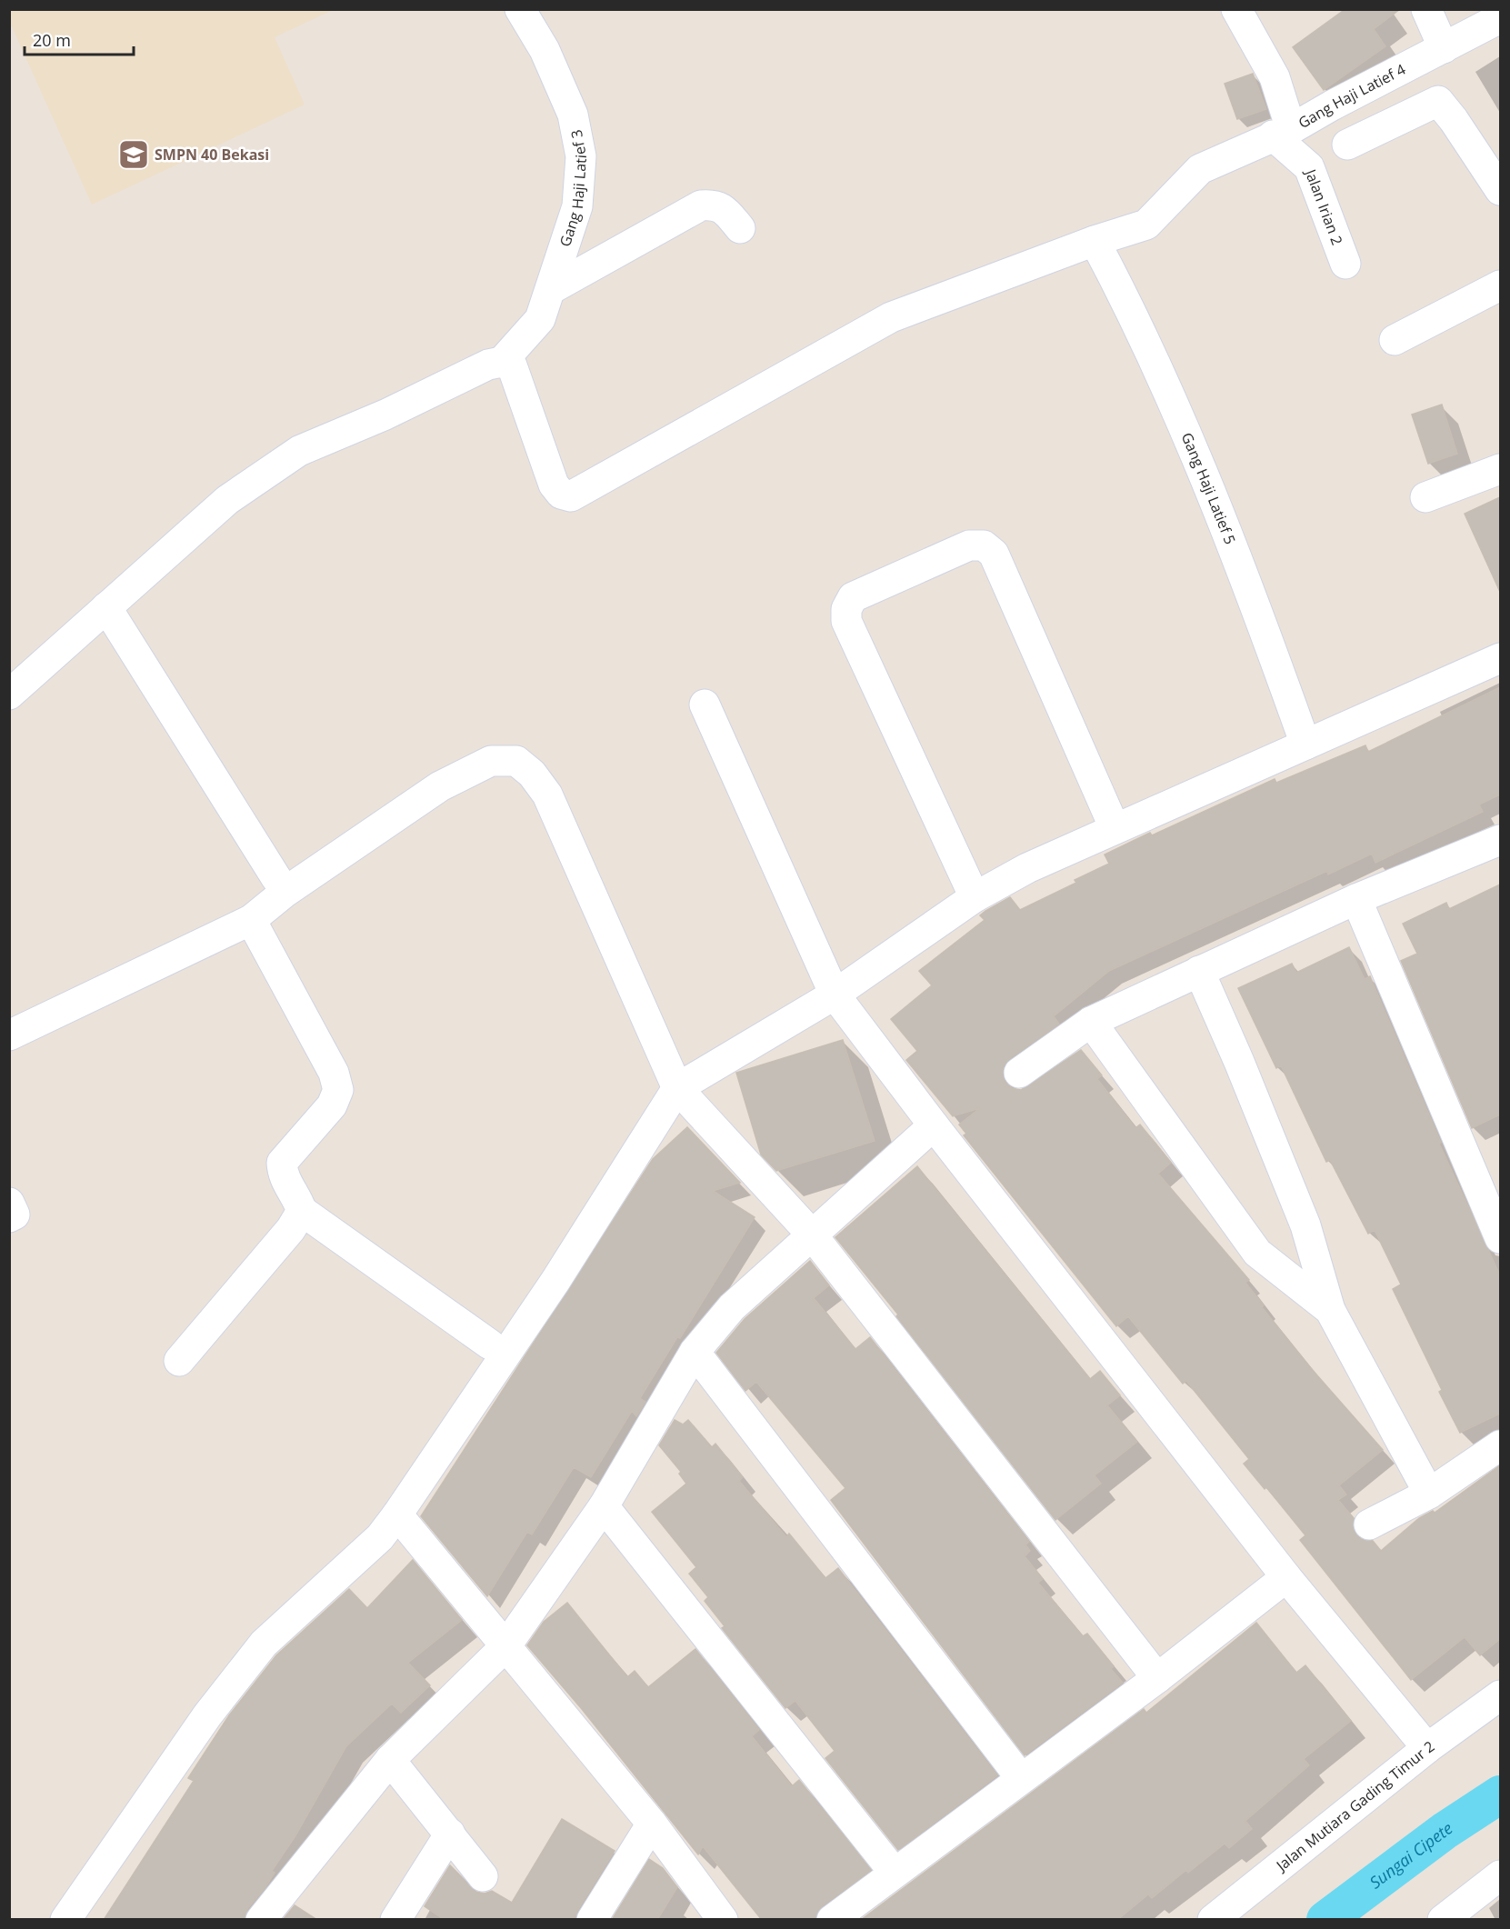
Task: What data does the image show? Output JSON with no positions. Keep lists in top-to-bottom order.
{
  "streets": {
    "street": [
      "Gang Haji Latief 4",
      "Gang Haji Latief 3",
      "Jalan Irian 2",
      "Gang Haji Latief 5",
      "Jalan Mutiara Gading Timur 2"
    ]
  },
  "crossings": [
    ["Gang Haji Latief 4", "Jalan Irian 2"]
  ],
  "water": ["Sungai Cipete"],
  "places": {
    "school or university": ["SMPN 40 Bekasi"]
  },
  "scale_bar": "20 m"
}
